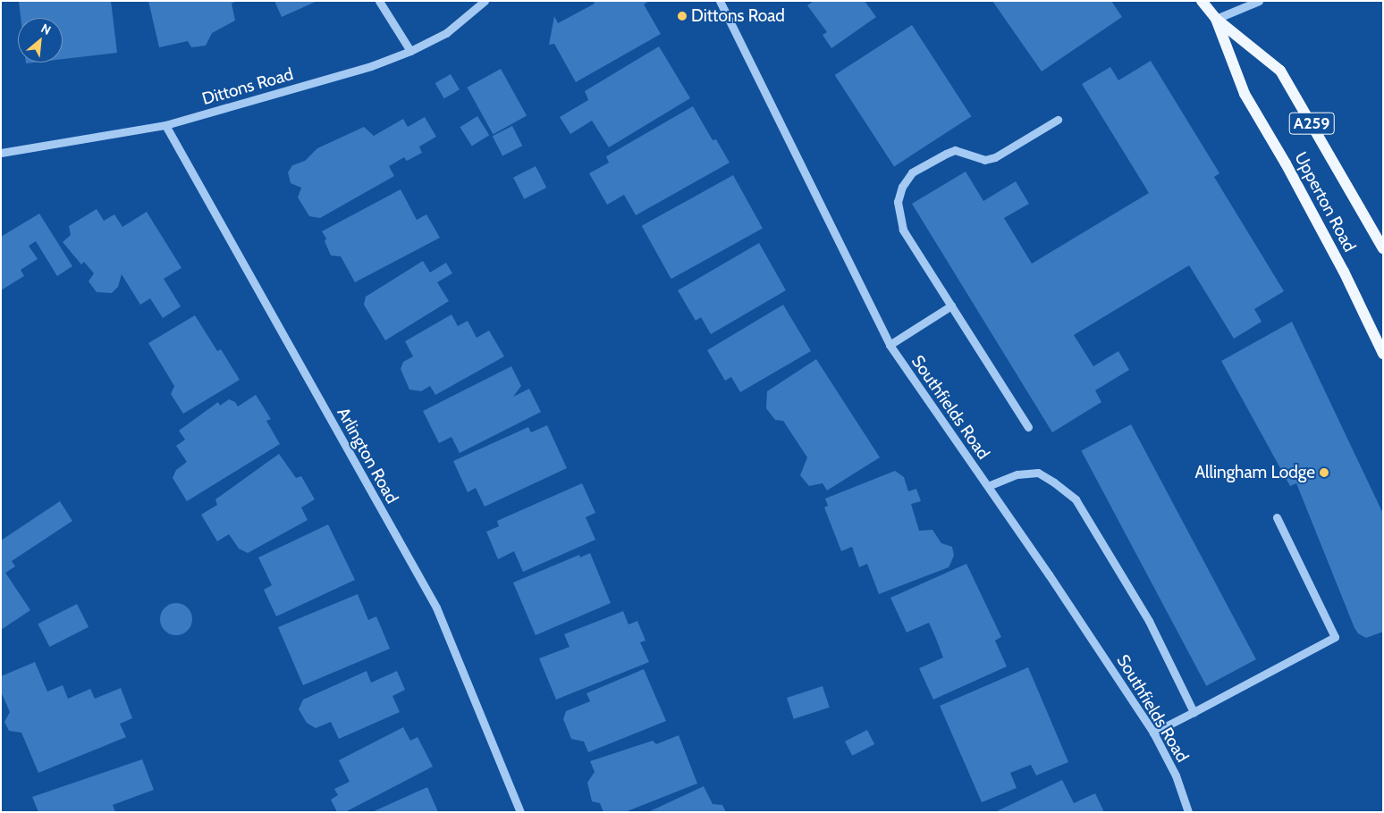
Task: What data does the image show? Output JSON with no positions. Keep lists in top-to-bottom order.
{
  "streets": {
    "main road": ["A259", "Upperton Road"],
    "street": ["Dittons Road", "Southfields Road", "Arlington Road"]
  },
  "crossings": [
    ["Dittons Road", "Arlington Road"]
  ],
  "places": ["Dittons Road", "Allingham Lodge"],
  "north": "top right"
}
